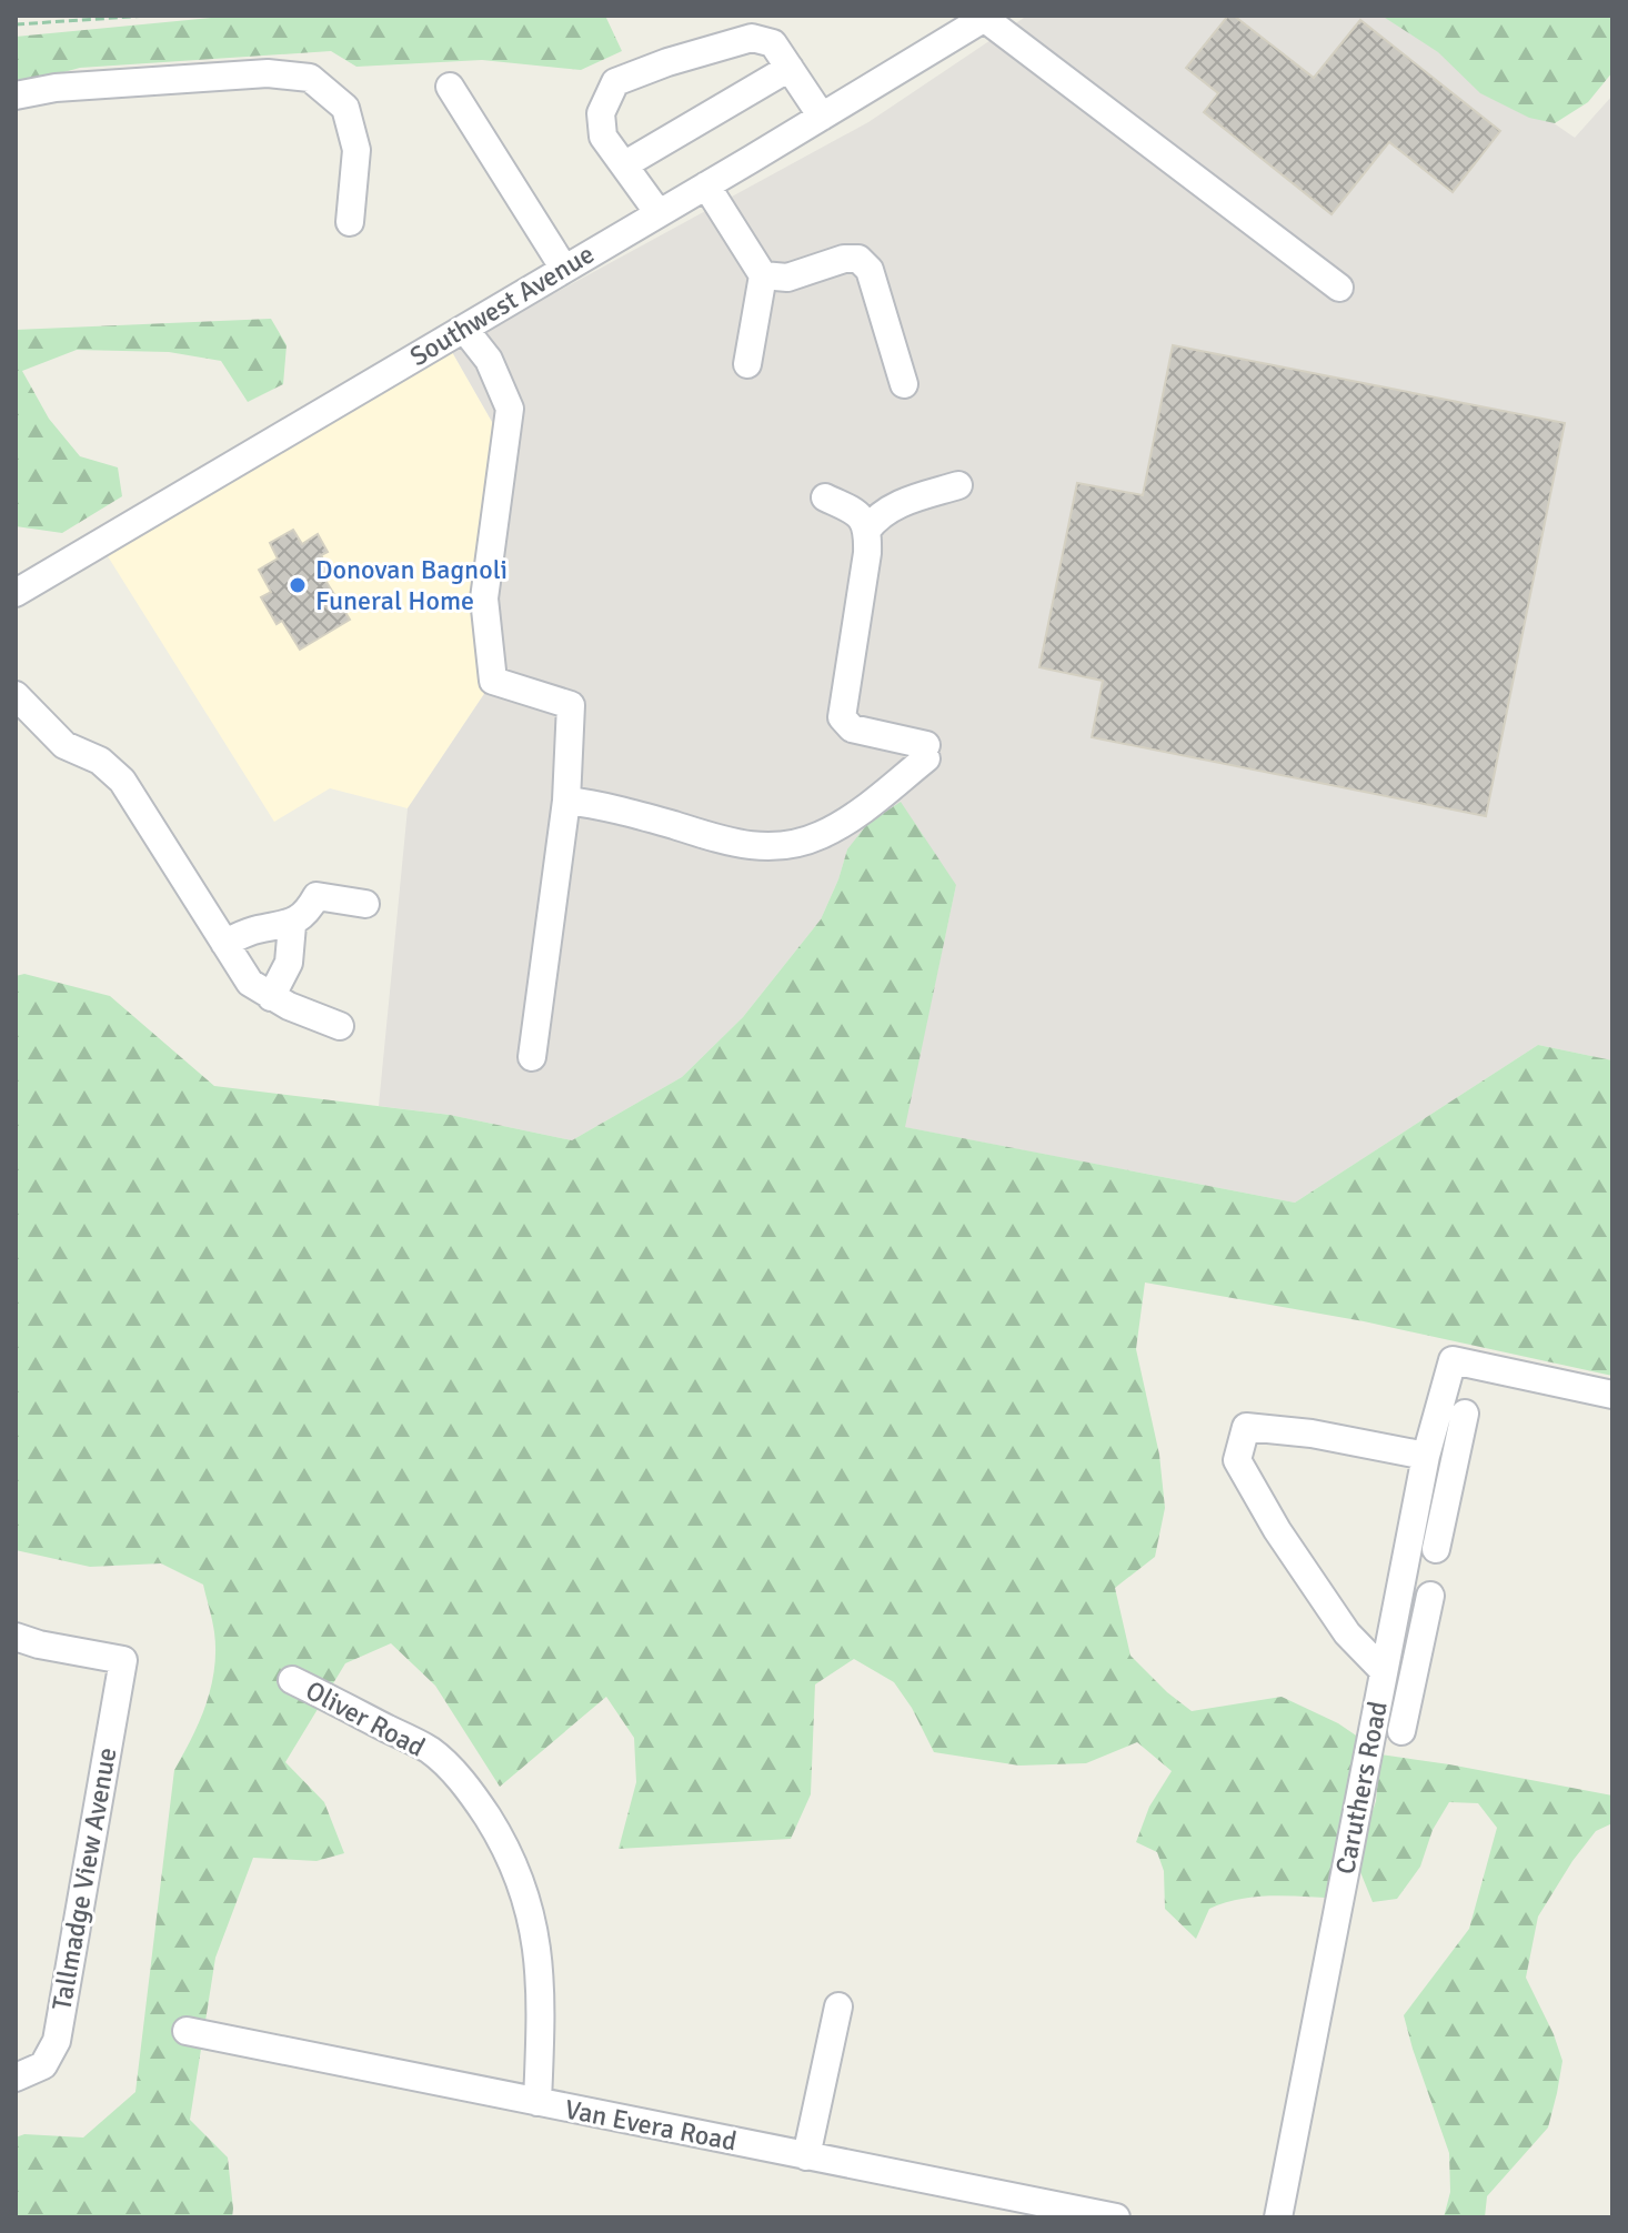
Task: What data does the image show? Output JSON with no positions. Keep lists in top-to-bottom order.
{
  "streets": {
    "street": [
      "Southwest Avenue",
      "Oliver Road",
      "Caruthers Road",
      "Tallmadge View Avenue",
      "Van Evera Road"
    ]
  },
  "crossings": [
    ["Oliver Road", "Van Evera Road"]
  ],
  "places": ["Donovan Bagnoli Funeral Home"]
}
